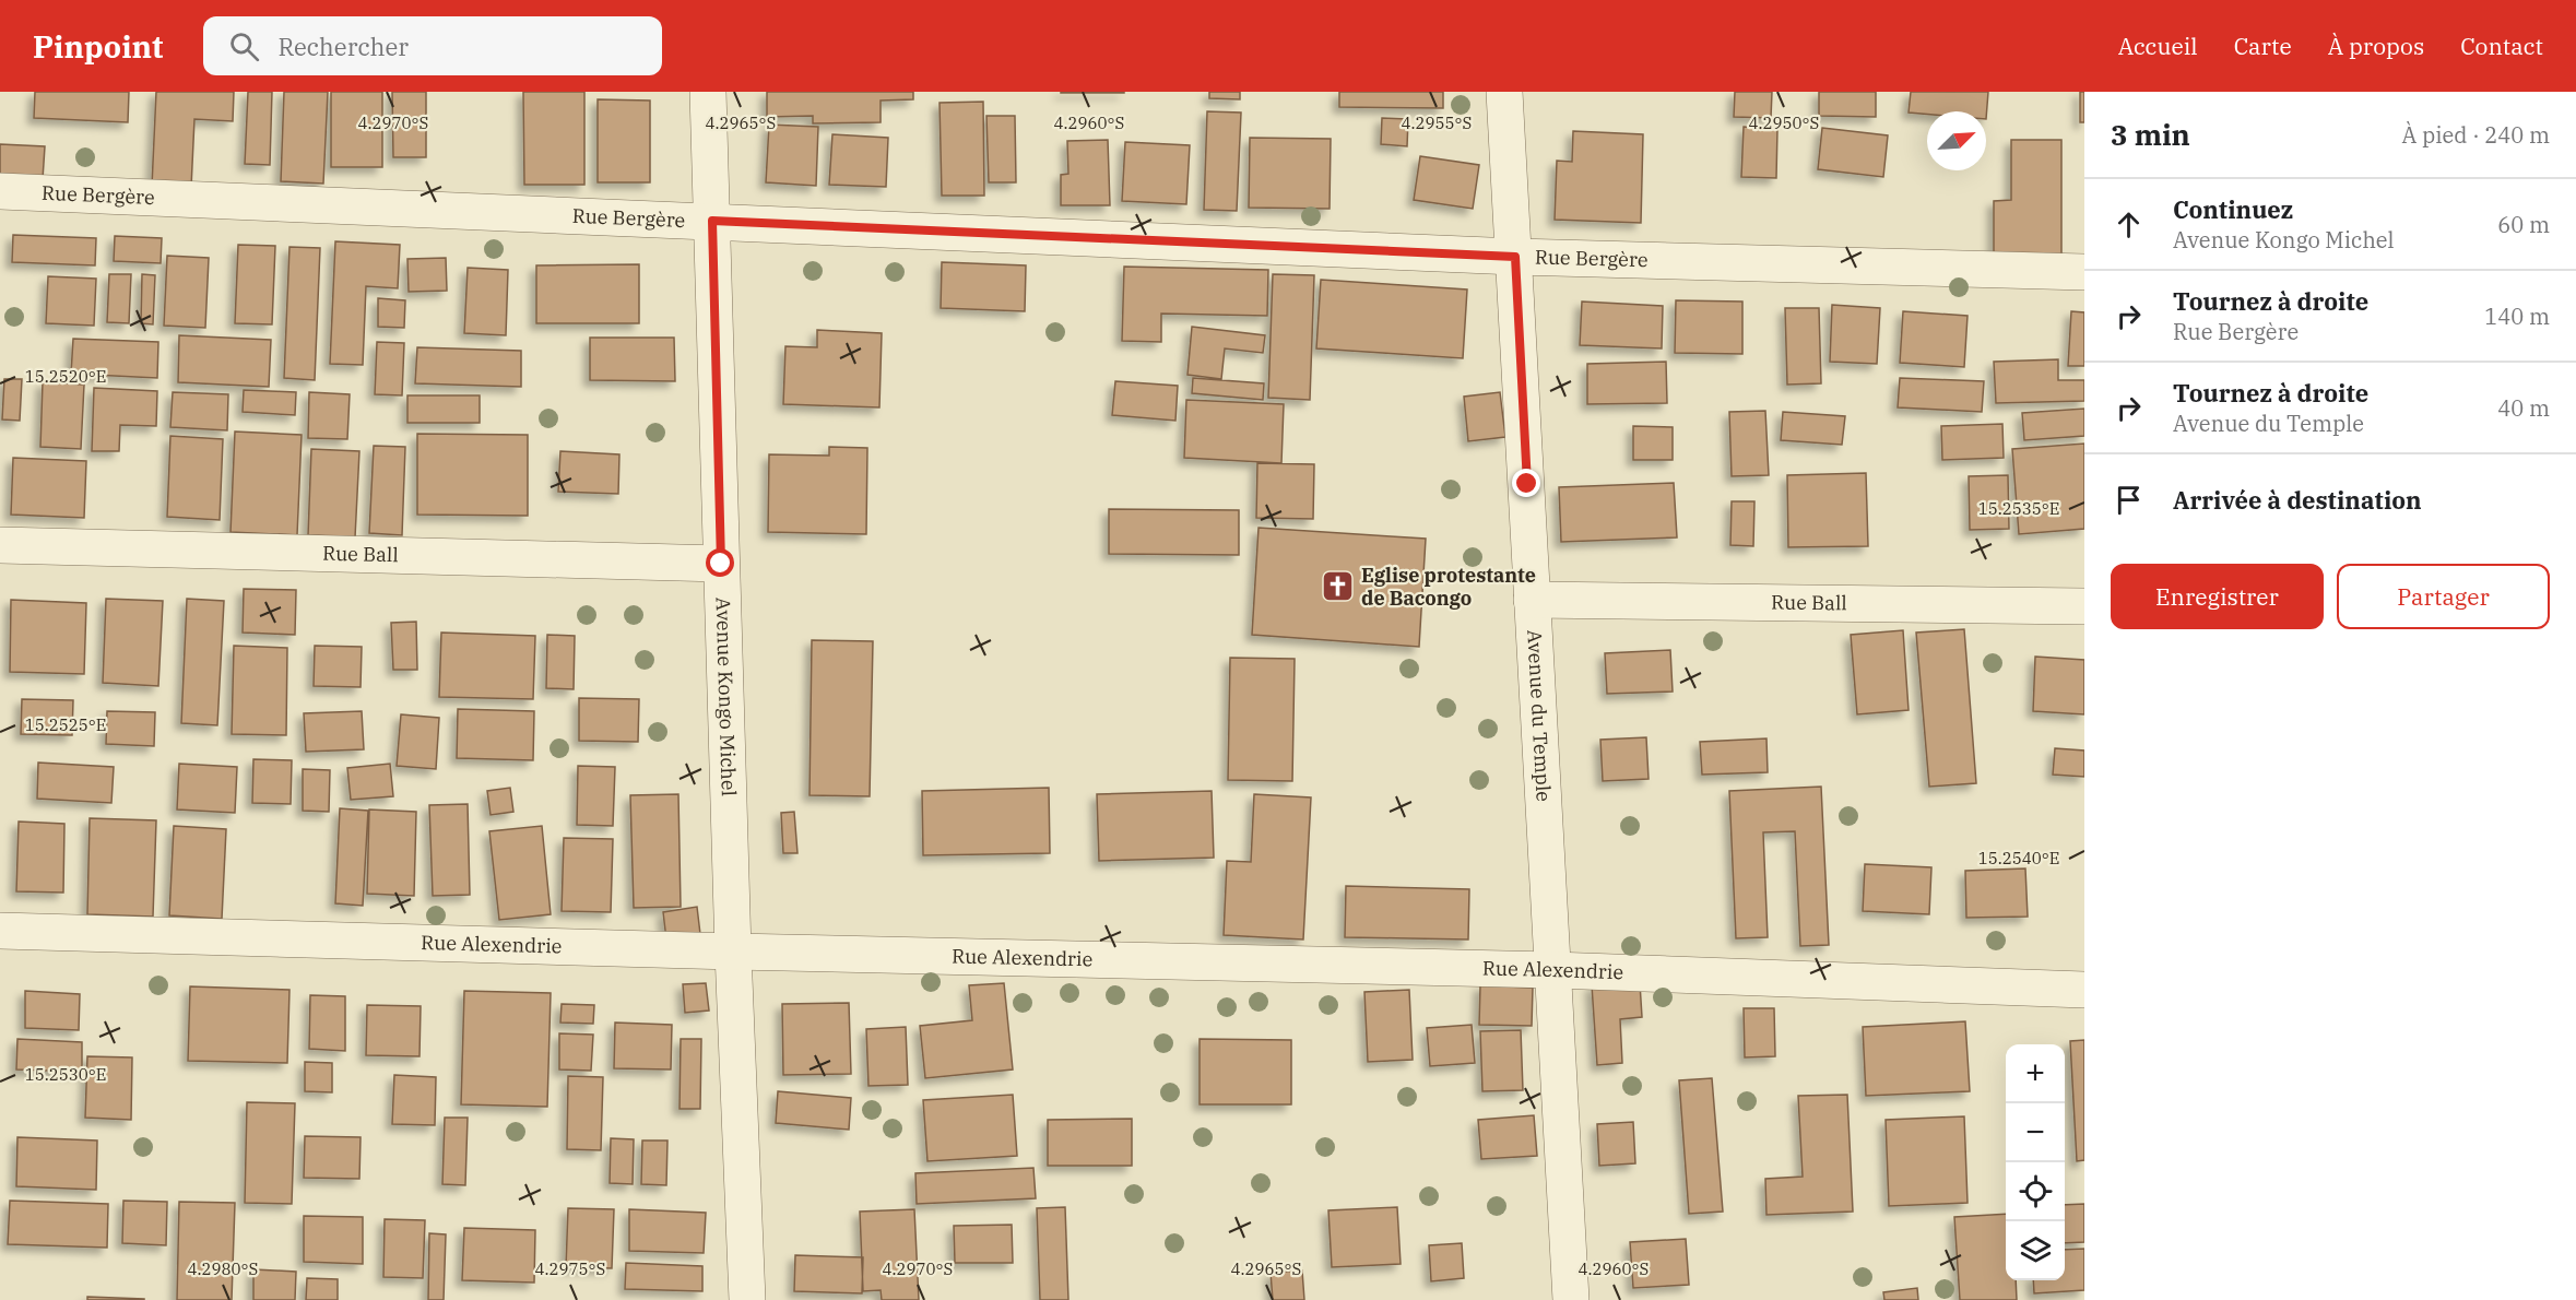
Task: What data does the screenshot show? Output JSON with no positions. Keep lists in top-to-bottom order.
{
  "streets": {
    "street": [
      "Rue Bergère",
      "Rue Ball",
      "Avenue Kongo Michel",
      "Avenue du Temple",
      "Rue Alexendrie"
    ]
  },
  "crossings": [
    ["Rue Bergère", "Avenue Kongo Michel"],
    ["Rue Bergère", "Avenue du Temple"],
    ["Rue Ball", "Avenue Kongo Michel"],
    ["Rue Ball", "Avenue du Temple"],
    ["Avenue Kongo Michel", "Rue Alexendrie"],
    ["Avenue du Temple", "Rue Alexendrie"]
  ],
  "places": {
    "church": ["Eglise protestante de Bacongo"]
  },
  "north": "top right",
  "page": {
    "header": "Pinpoint",
    "search": "Rechercher",
    "nav": [
      "Accueil",
      "Carte",
      "À propos",
      "Contact"
    ],
    "heading": ["3 min", "À pied · 240 m"],
    "list": [
      ["Continuez", "Avenue Kongo Michel", "60 m"],
      ["Tournez à droite", "Rue Bergère", "140 m"],
      ["Tournez à droite", "Avenue du Temple", "40 m"],
      "Arrivée à destination"
    ],
    "buttons": ["Enregistrer", "Partager"],
    "map_buttons": ["+", "−"]
  },
  "coordinates": [
    "4.2970°S",
    "4.2965°S",
    "4.2960°S",
    "4.2955°S",
    "4.2950°S",
    "15.2520°E",
    "15.2535°E",
    "15.2525°E",
    "15.2540°E",
    "15.2530°E",
    "4.2980°S",
    "4.2975°S"
  ]
}
